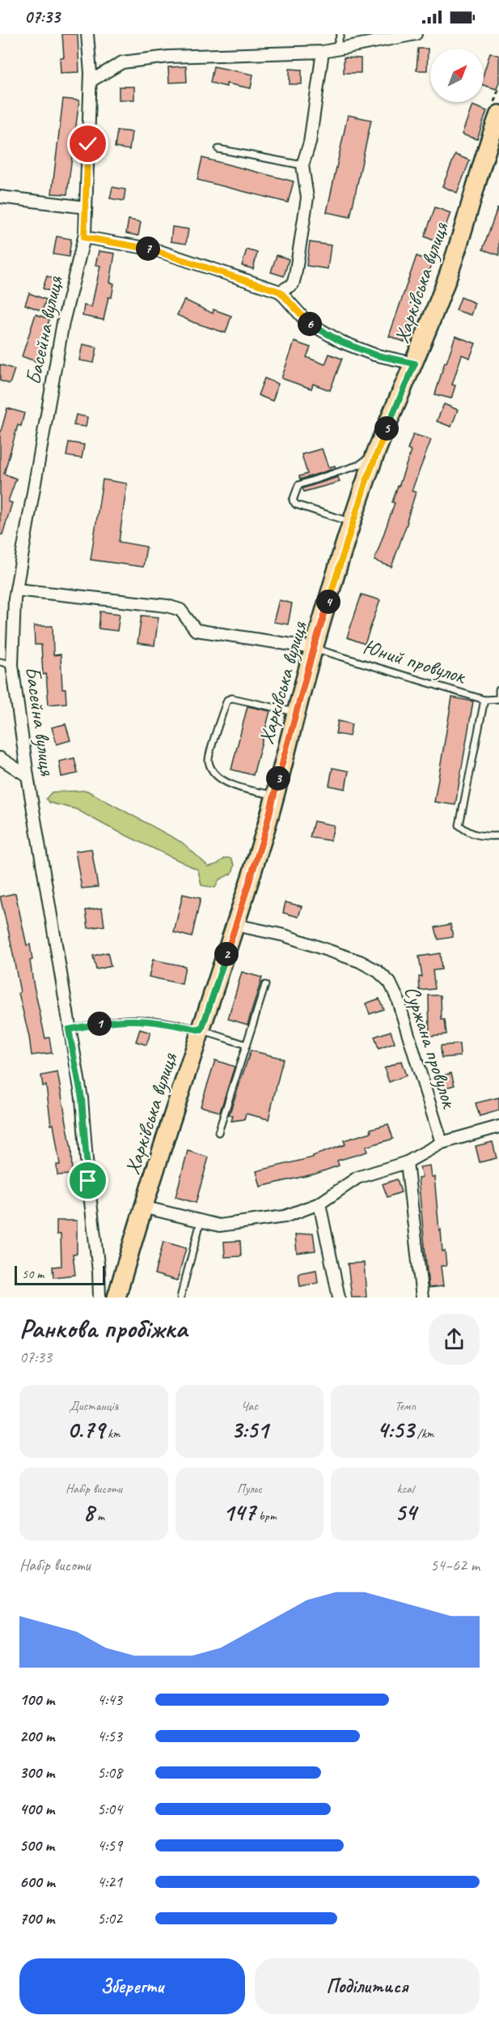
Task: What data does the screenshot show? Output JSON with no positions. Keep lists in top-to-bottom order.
{
  "streets": {
    "main road": ["Харківська вулиця"],
    "street": ["Басейна вулиця", "Суржана провулок"],
    "lane": ["Юний провулок"]
  },
  "crossings": [
    ["Харківська вулиця", "Юний провулок"],
    ["Харківська вулиця", "Суржана провулок"]
  ],
  "scale_bar": "50 m",
  "north": "top right",
  "page": {
    "status": "07:33",
    "pins": [
      "7",
      "6",
      "5",
      "4",
      "3",
      "2",
      "1"
    ],
    "scale": "50 m",
    "heading": ["Ранкова пробіжка", "07:33"],
    "stats": [
      ["Дистанція", "0.79 km"],
      ["Час", "3:51"],
      ["Темп", "4:53 /km"],
      ["Набір висоти", "8 m"],
      ["Пульс", "147 bpm"],
      ["kcal", "54"]
    ],
    "chart": ["Набір висоти", "54–62 m"],
    "list": [
      {
        "name": "100 m",
        "note": "4:43"
      },
      {
        "name": "200 m",
        "note": "4:53"
      },
      {
        "name": "300 m",
        "note": "5:08"
      },
      {
        "name": "400 m",
        "note": "5:04"
      },
      {
        "name": "500 m",
        "note": "4:59"
      },
      {
        "name": "600 m",
        "note": "4:21"
      },
      {
        "name": "700 m",
        "note": "5:02"
      }
    ],
    "buttons": ["Зберегти", "Поділитися"]
  }
}
